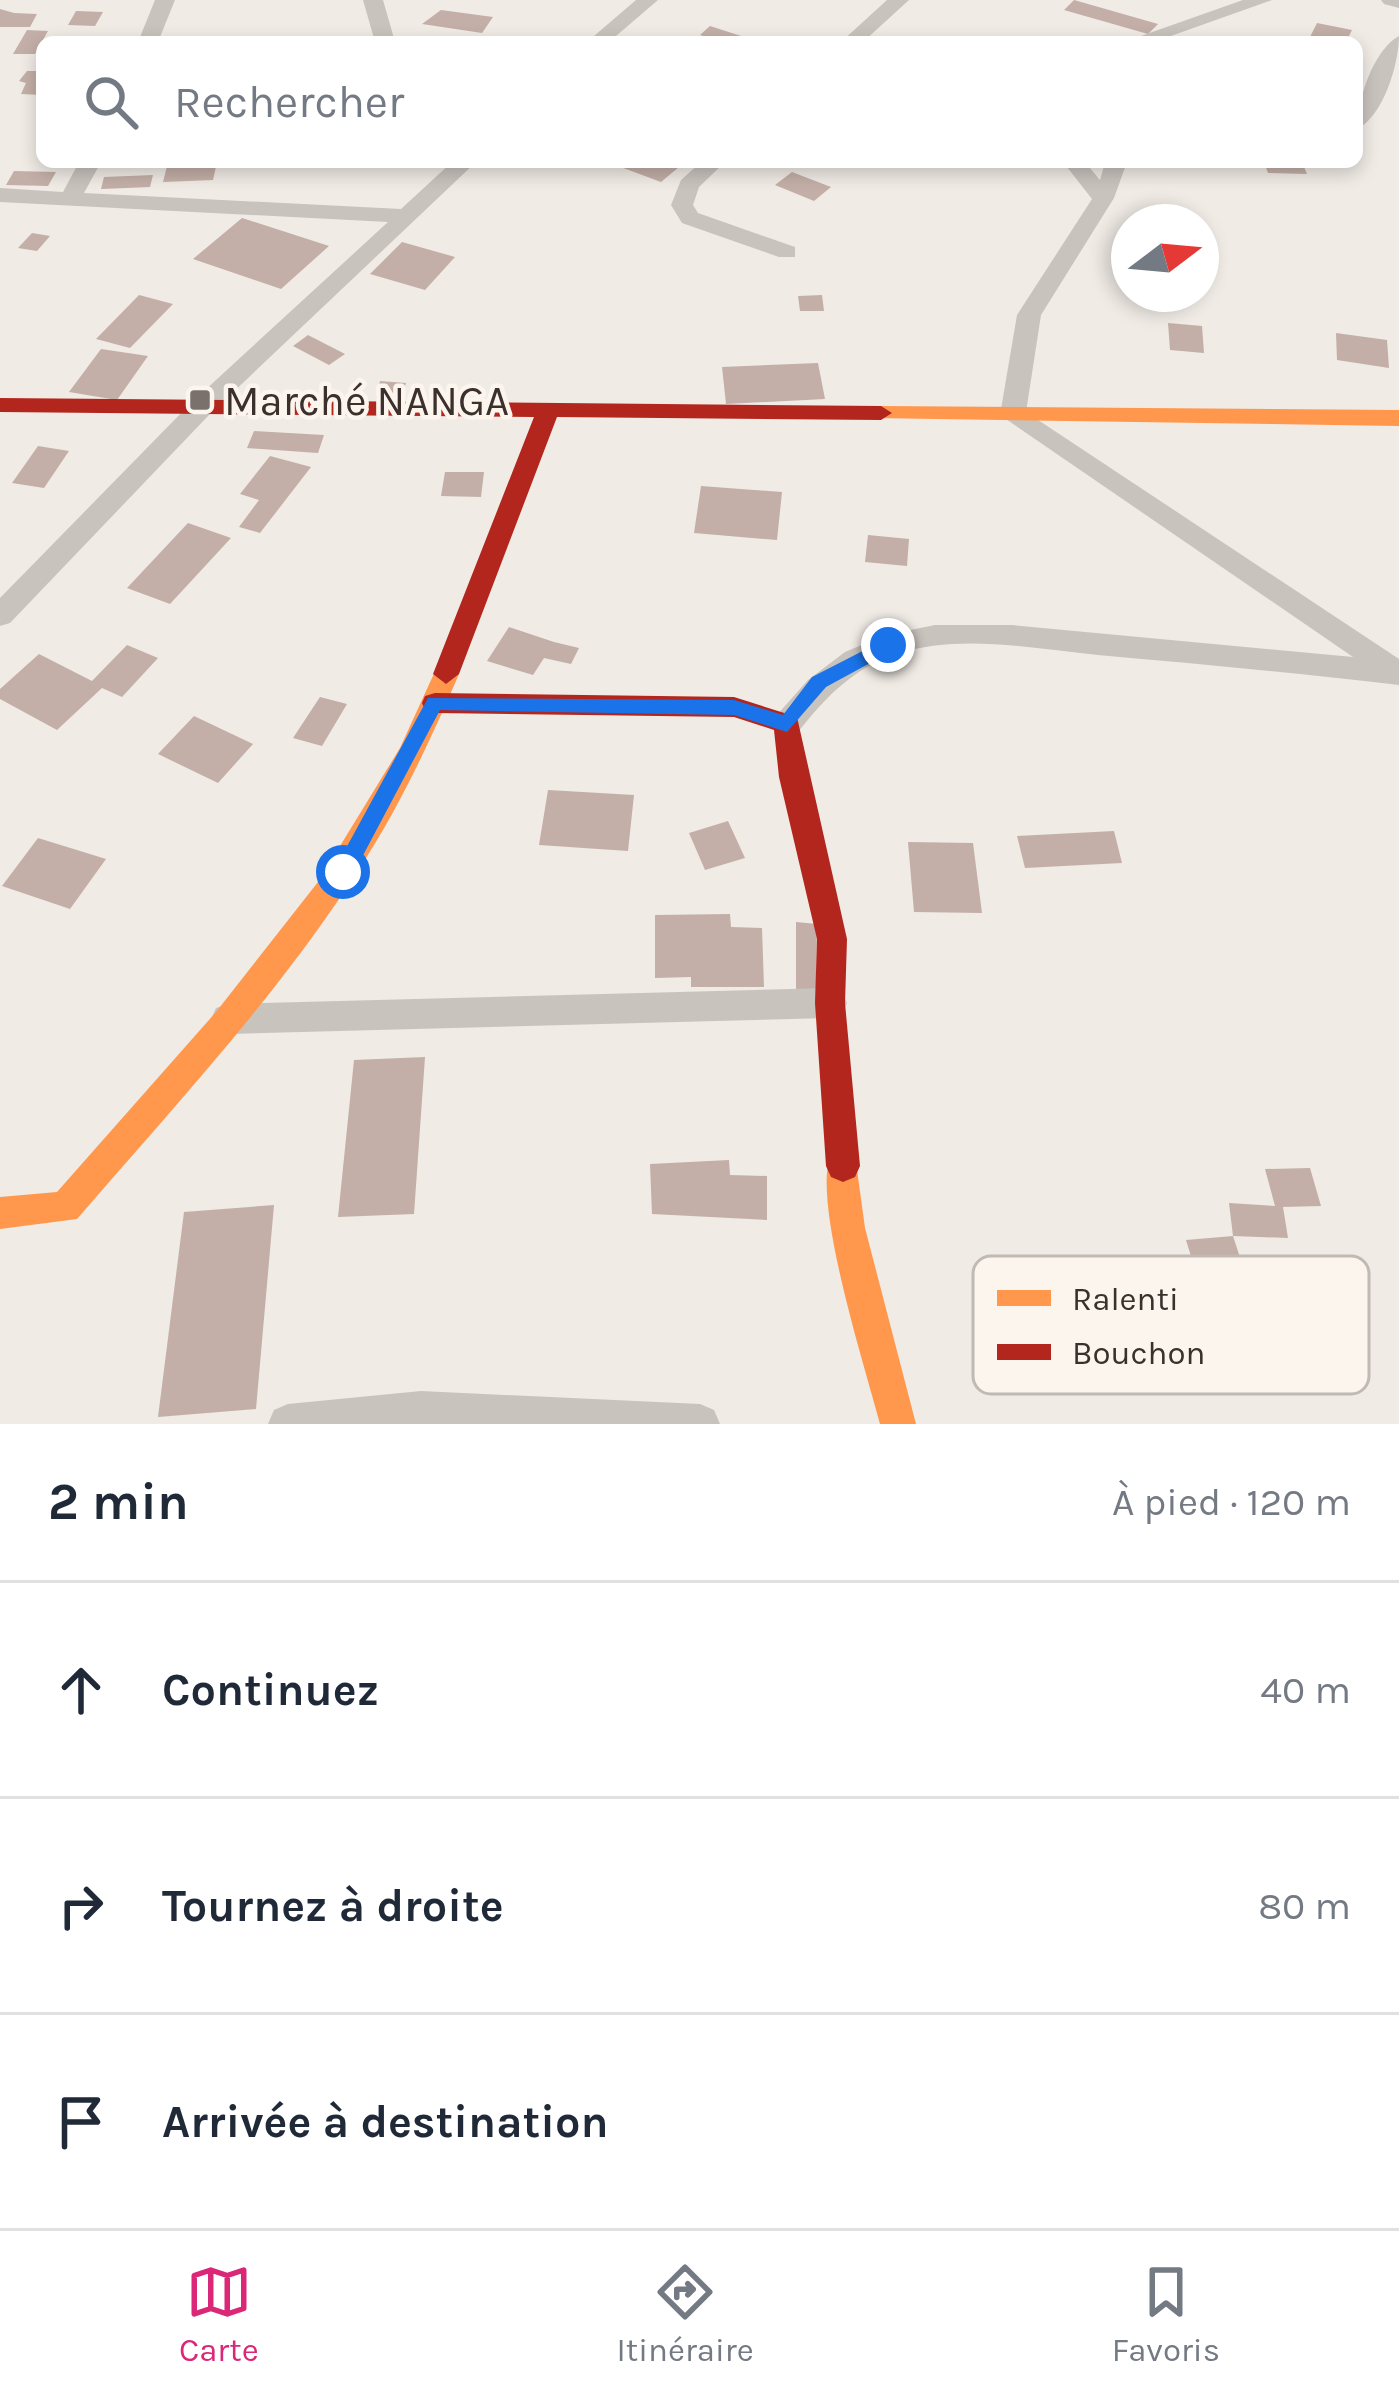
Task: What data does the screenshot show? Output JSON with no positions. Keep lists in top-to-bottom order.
{
  "places": {
    "transit": ["Marché NANGA"]
  },
  "legend": ["Ralenti", "Bouchon"],
  "north": "right",
  "page": {
    "search": "Rechercher",
    "heading": ["2 min", "À pied · 120 m"],
    "list": [
      ["Continuez", "40 m"],
      ["Tournez à droite", "80 m"],
      "Arrivée à destination"
    ],
    "nav": ["Carte", "Itinéraire", "Favoris"]
  }
}
